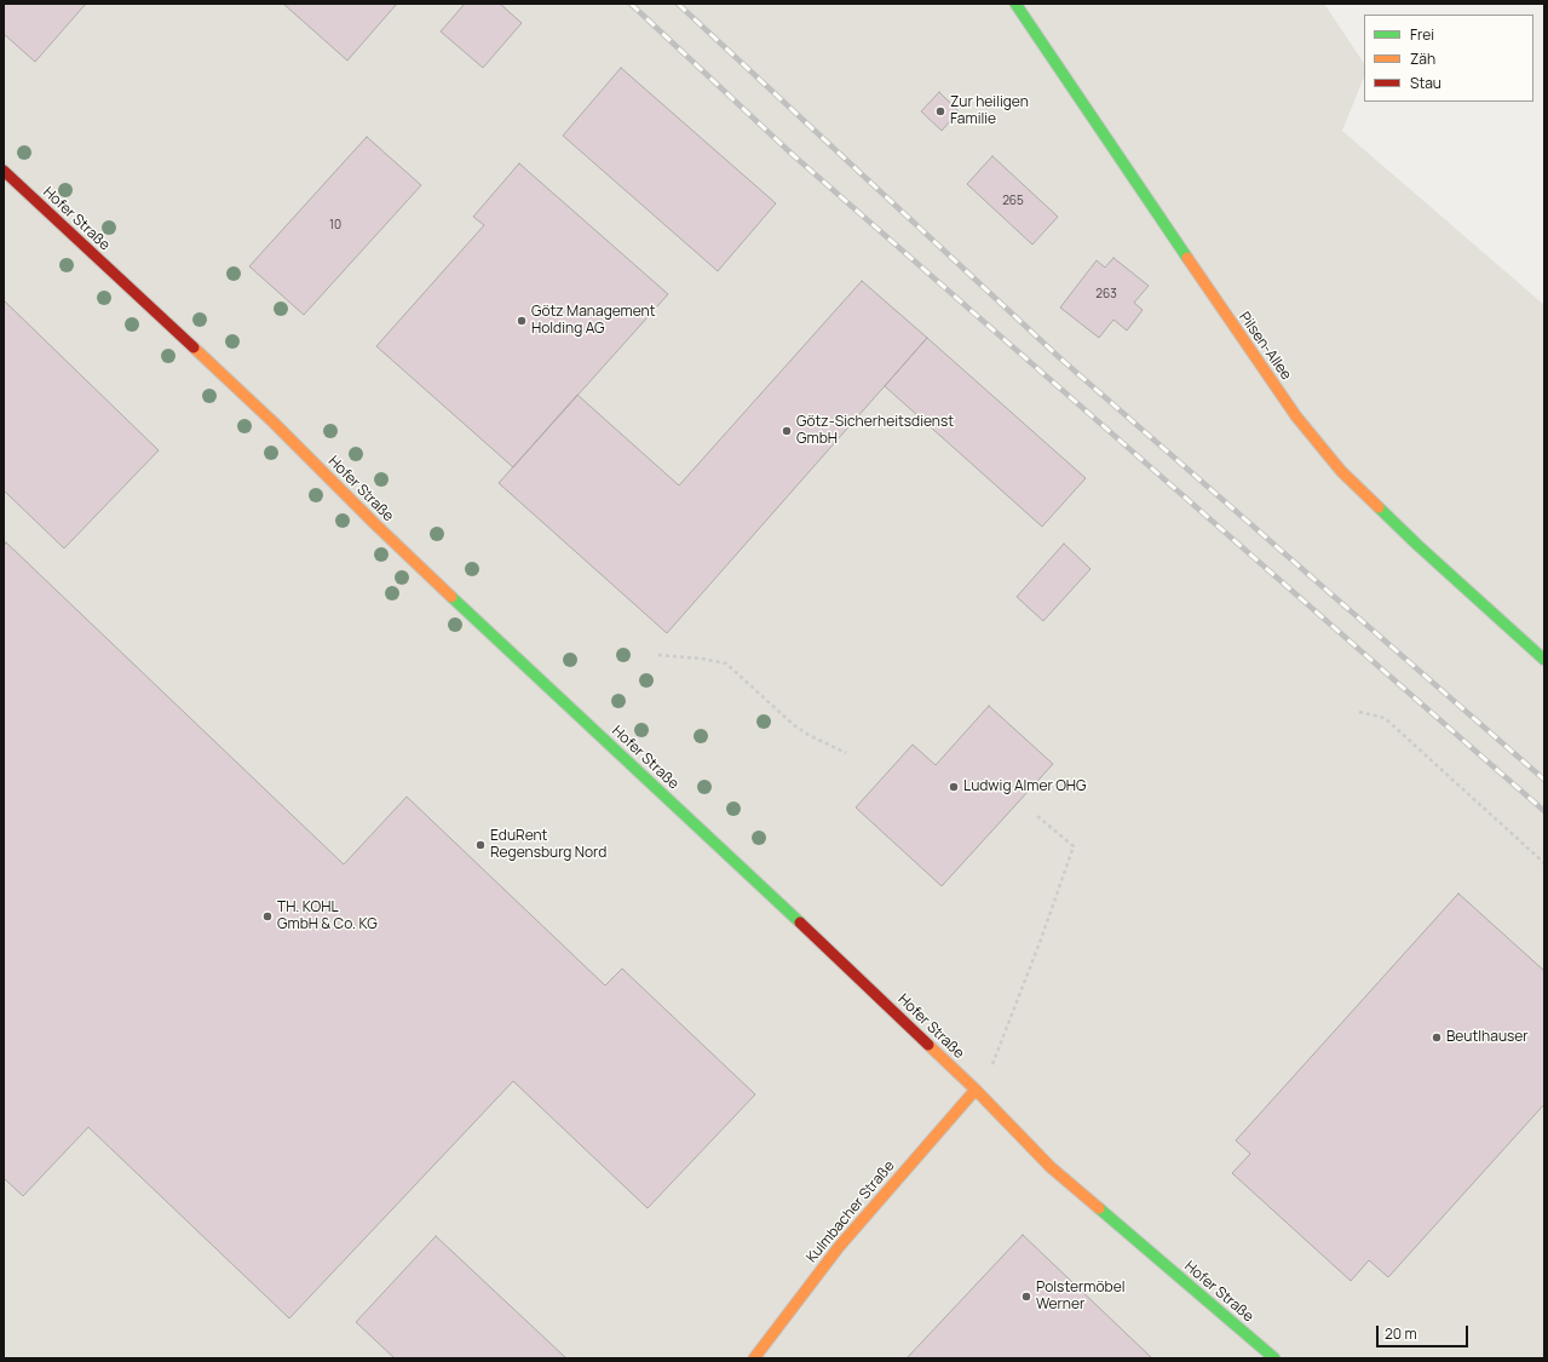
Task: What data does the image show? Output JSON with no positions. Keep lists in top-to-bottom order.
{
  "streets": {
    "street": ["Hofer Straße", "Pilsen-Allee", "Kulmbacher Straße"]
  },
  "crossings": [
    ["Hofer Straße", "Kulmbacher Straße"]
  ],
  "places": [
    "Zur heiligen Familie",
    "Götz Management Holding AG",
    "Götz-Sicherheitsdienst GmbH",
    "Ludwig Almer OHG",
    "EduRent Regensburg Nord",
    "TH. KOHL GmbH & Co. KG",
    "Beutlhauser",
    "Polstermöbel Werner"
  ],
  "house_numbers": ["265", "10", "263"],
  "legend": ["Frei", "Zäh", "Stau"],
  "scale_bar": "20 m"
}
